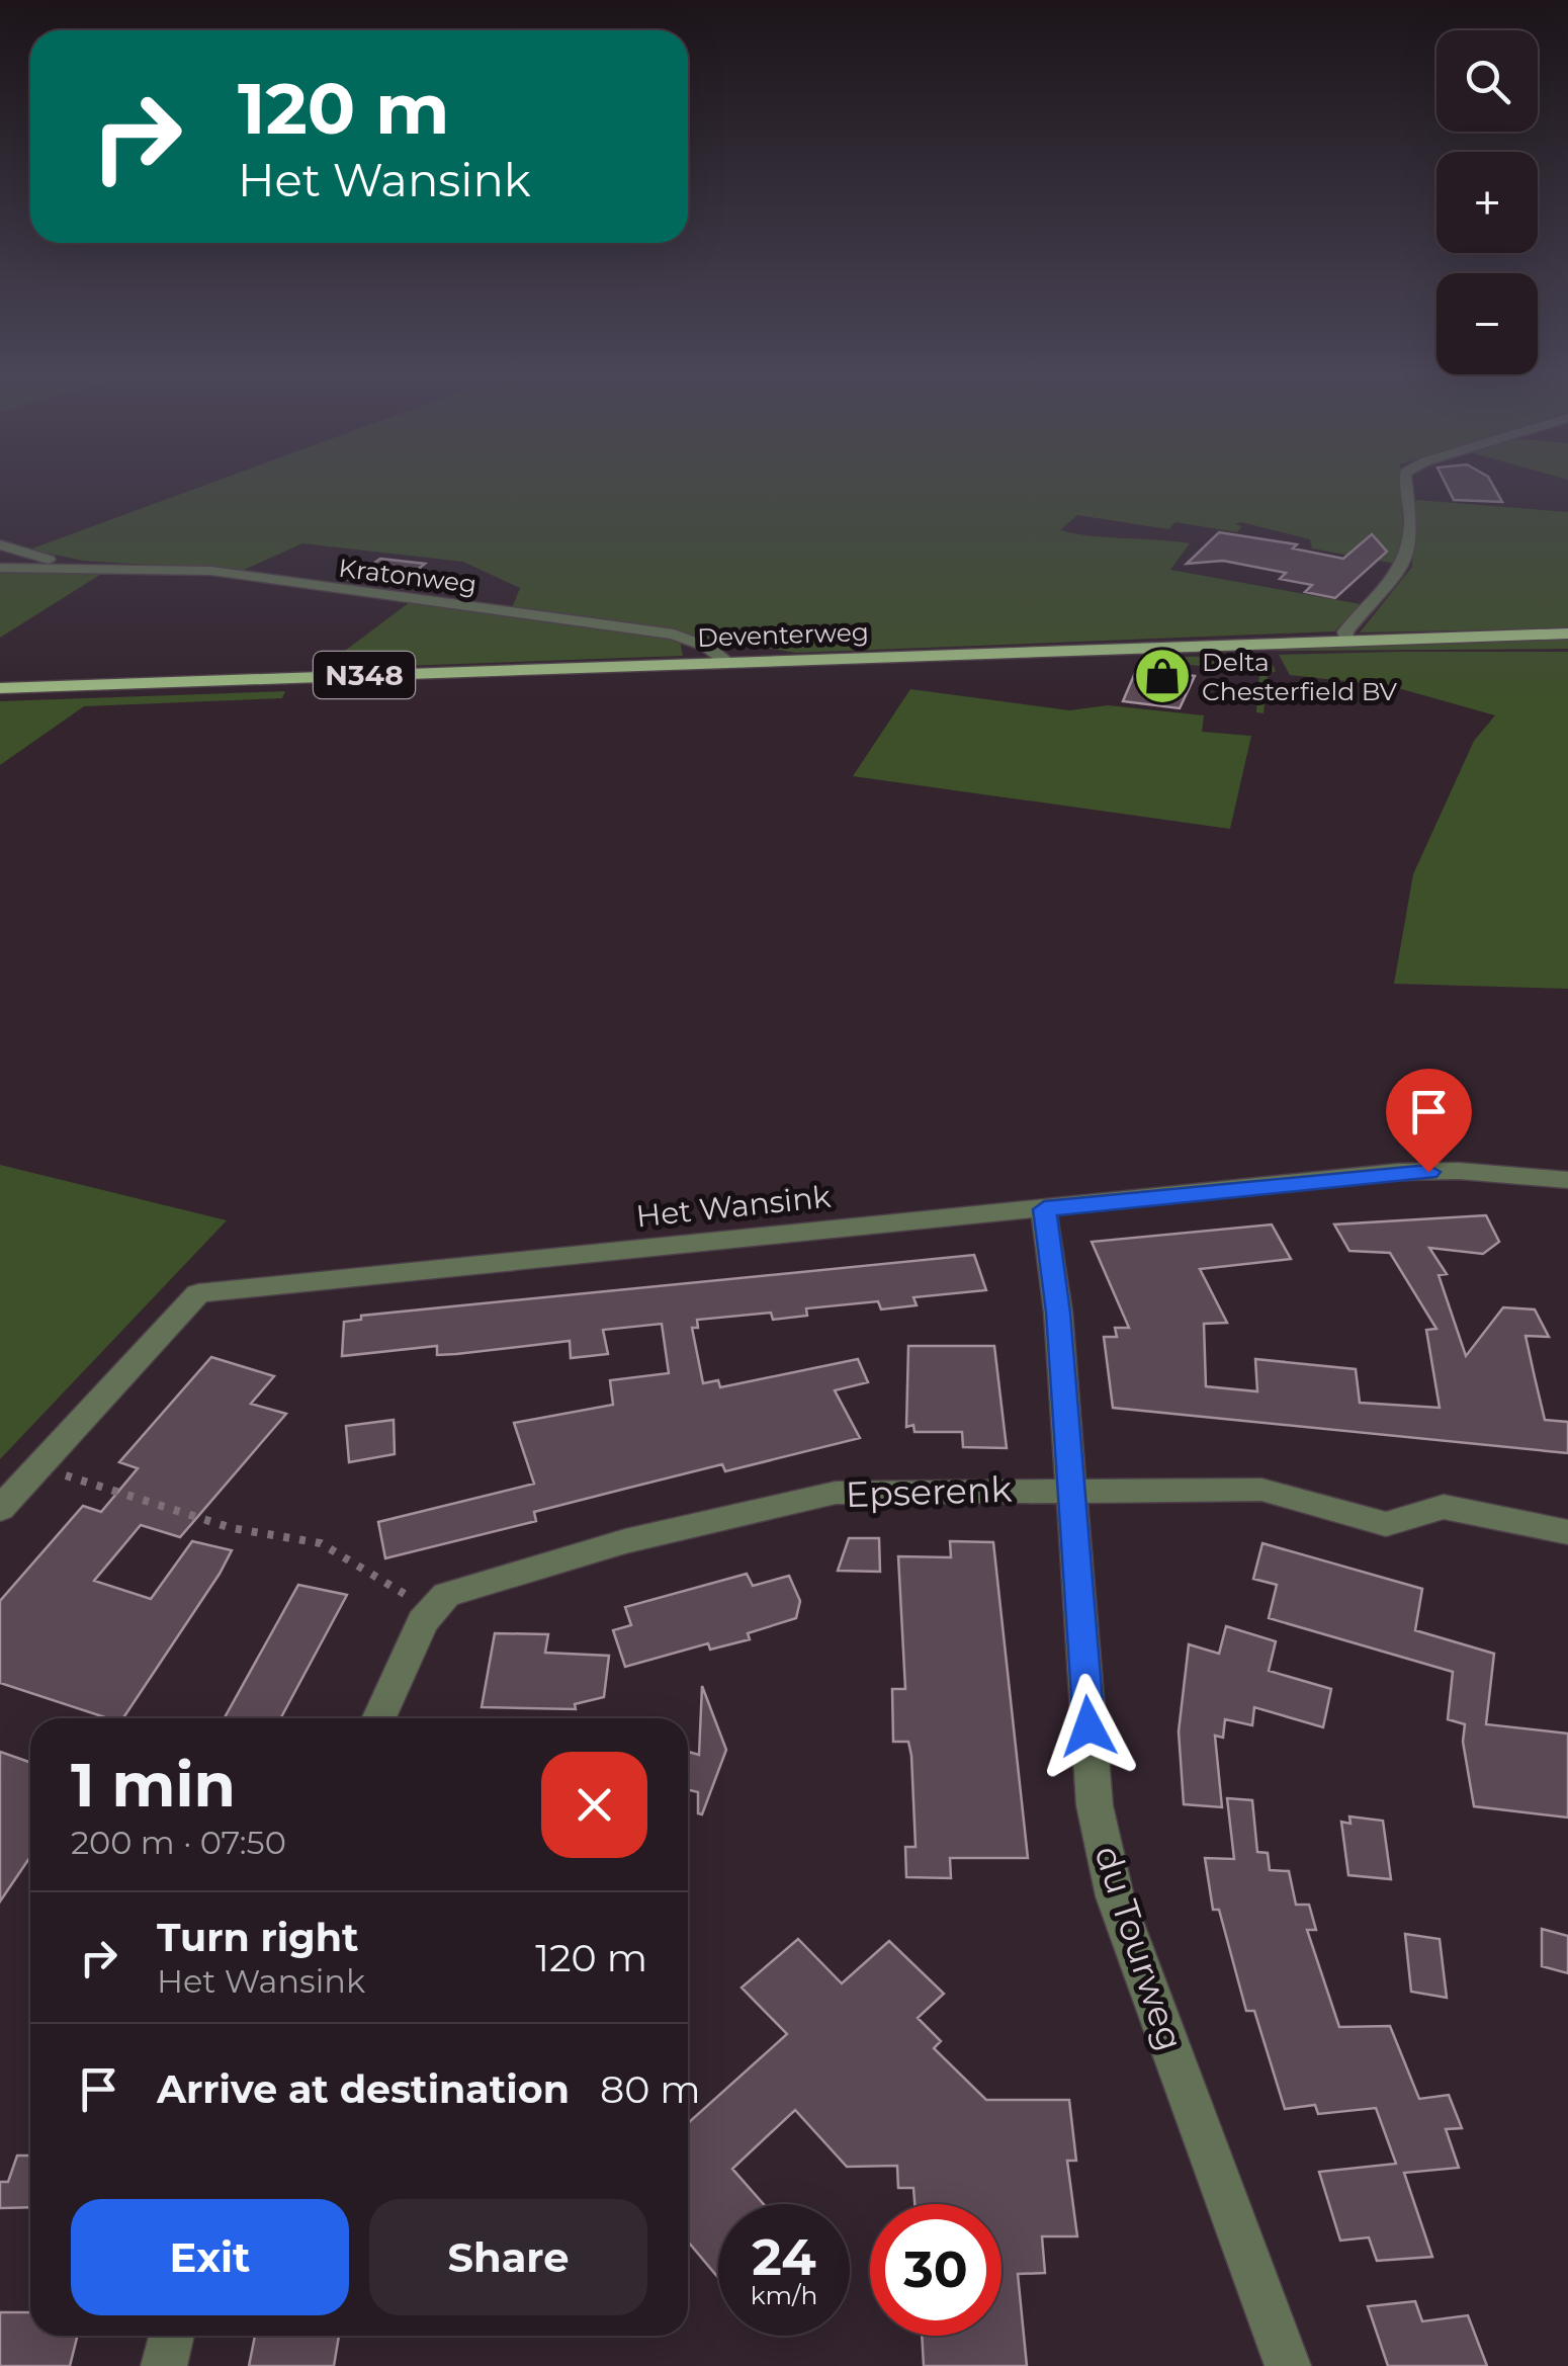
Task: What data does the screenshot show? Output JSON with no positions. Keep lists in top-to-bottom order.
{
  "streets": {
    "main road": ["Deventerweg", "N348"],
    "street": [
      "Kratonweg",
      "Het Wansink",
      "Epserenk",
      "du Tourweg"
    ]
  },
  "crossings": [
    ["Kratonweg", "Deventerweg"],
    ["Het Wansink", "du Tourweg"],
    ["Epserenk", "du Tourweg"]
  ],
  "places": {
    "shop": ["Delta Chesterfield BV"]
  },
  "page": {
    "map_buttons": ["+", "−"],
    "turn": ["120 m", "Het Wansink"],
    "heading": ["1 min", "200 m · 07:50"],
    "list": [
      {
        "name": "Turn right",
        "note": "Het Wansink",
        "value": "120 m"
      },
      {
        "name": "Arrive at destination",
        "value": "80 m"
      }
    ],
    "buttons": ["Exit", "Share"],
    "speed": "24 km/h",
    "limit": "30"
  }
}
